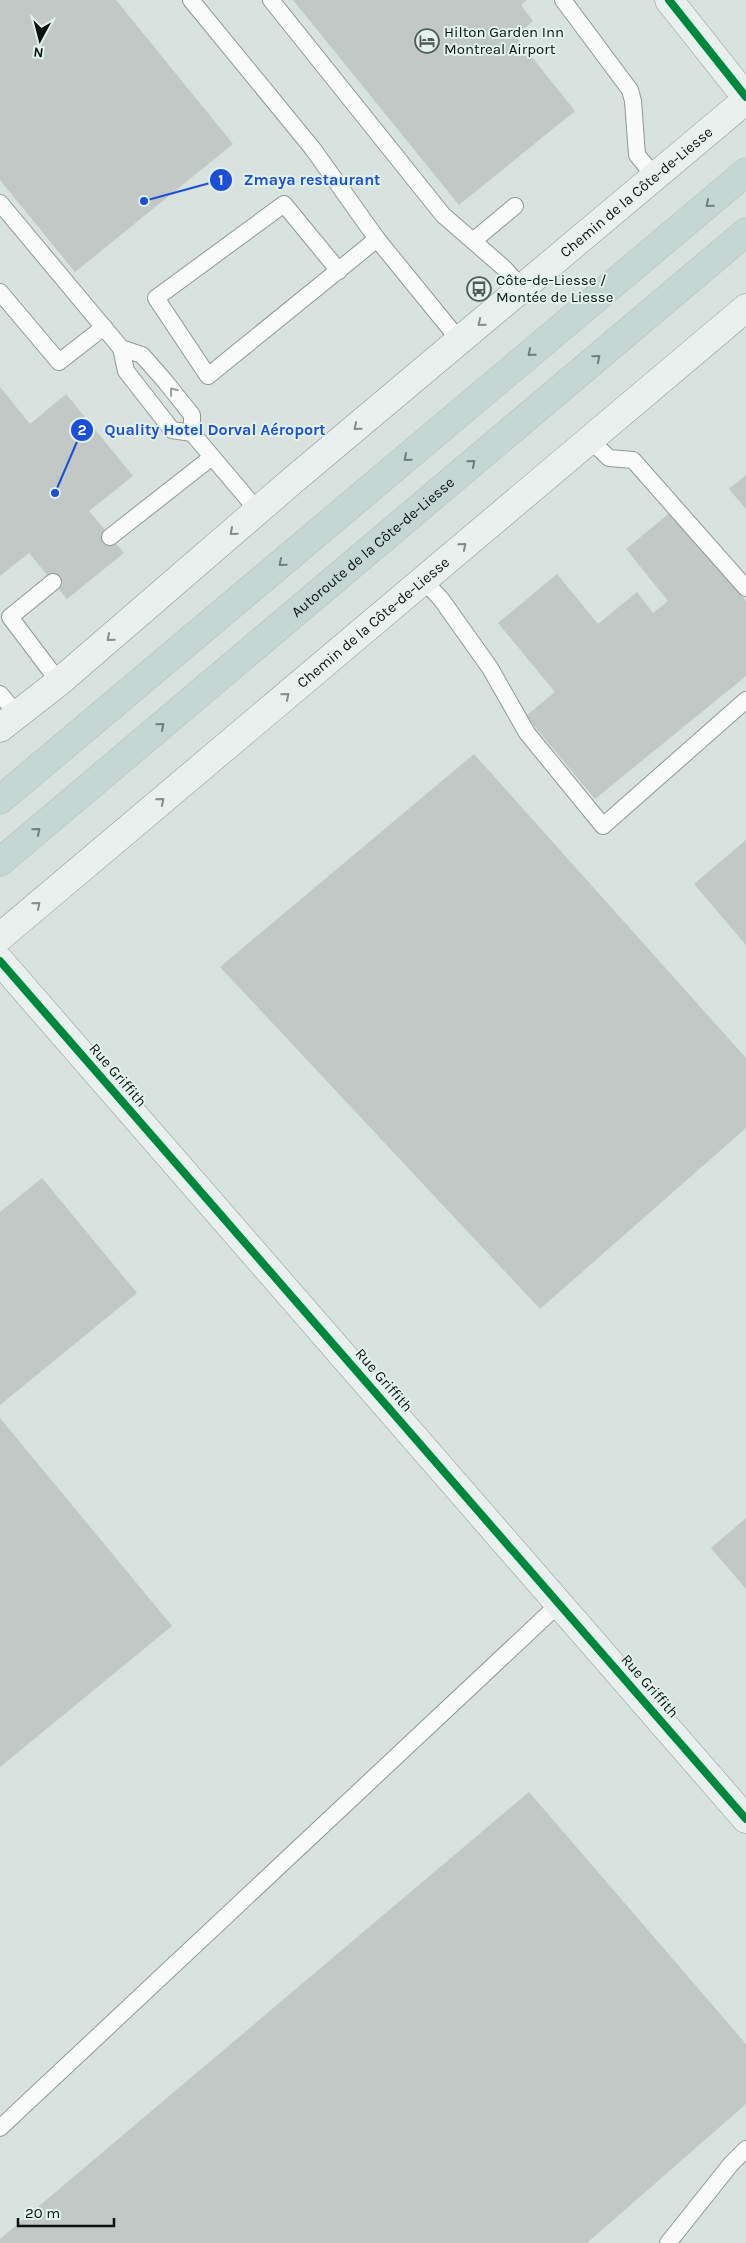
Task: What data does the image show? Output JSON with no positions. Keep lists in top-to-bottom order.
{
  "streets": {
    "highway": ["Autoroute de la Côte-de-Liesse"],
    "main road": ["Chemin de la Côte-de-Liesse", "Rue Griffith"]
  },
  "places": {
    "hotel": ["Hilton Garden Inn Montreal Airport"],
    "other": ["Zmaya restaurant", "Quality Hotel Dorval Aéroport"],
    "bus stop": ["Côte-de-Liesse / Montée de Liesse"]
  },
  "scale_bar": "20 m",
  "north": "bottom"
}
